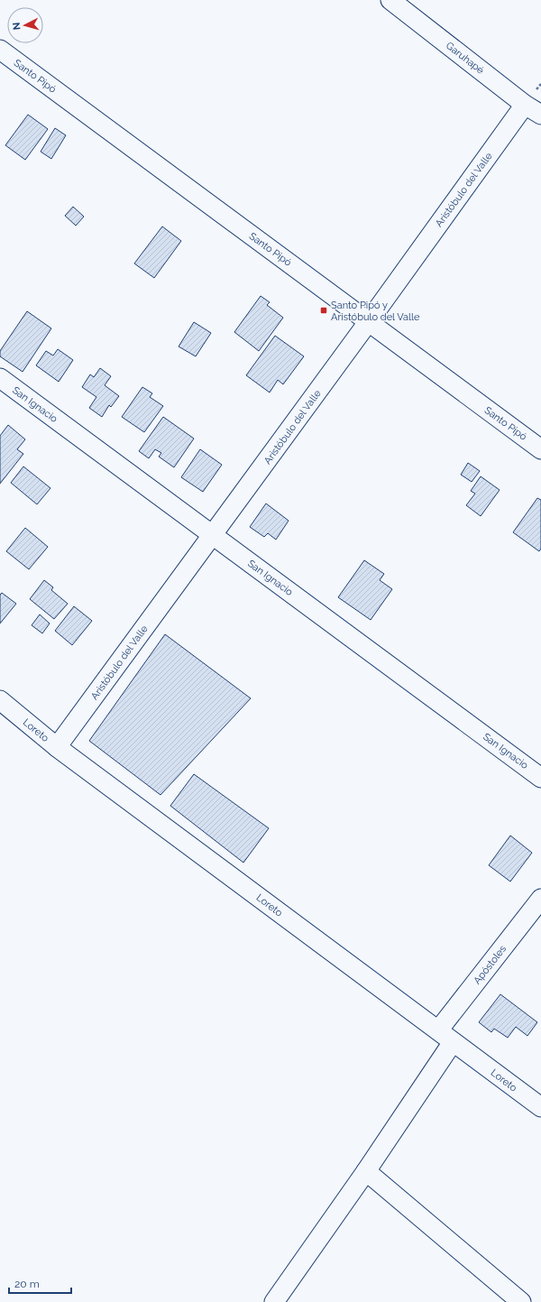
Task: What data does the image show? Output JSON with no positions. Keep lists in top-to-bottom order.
{
  "streets": {
    "street": [
      "Garuhapé",
      "Santo Pipó",
      "Aristóbulo del Valle",
      "San Ignacio",
      "Loreto",
      "Apóstoles"
    ]
  },
  "crossings": [
    ["Garuhapé", "Aristóbulo del Valle"],
    ["Santo Pipó", "Aristóbulo del Valle"],
    ["Aristóbulo del Valle", "San Ignacio"],
    ["Aristóbulo del Valle", "Loreto"],
    ["Loreto", "Apóstoles"]
  ],
  "places": {
    "transit": ["Santo Pipó y Aristóbulo del Valle"]
  },
  "scale_bar": "20 m",
  "north": "left"
}
